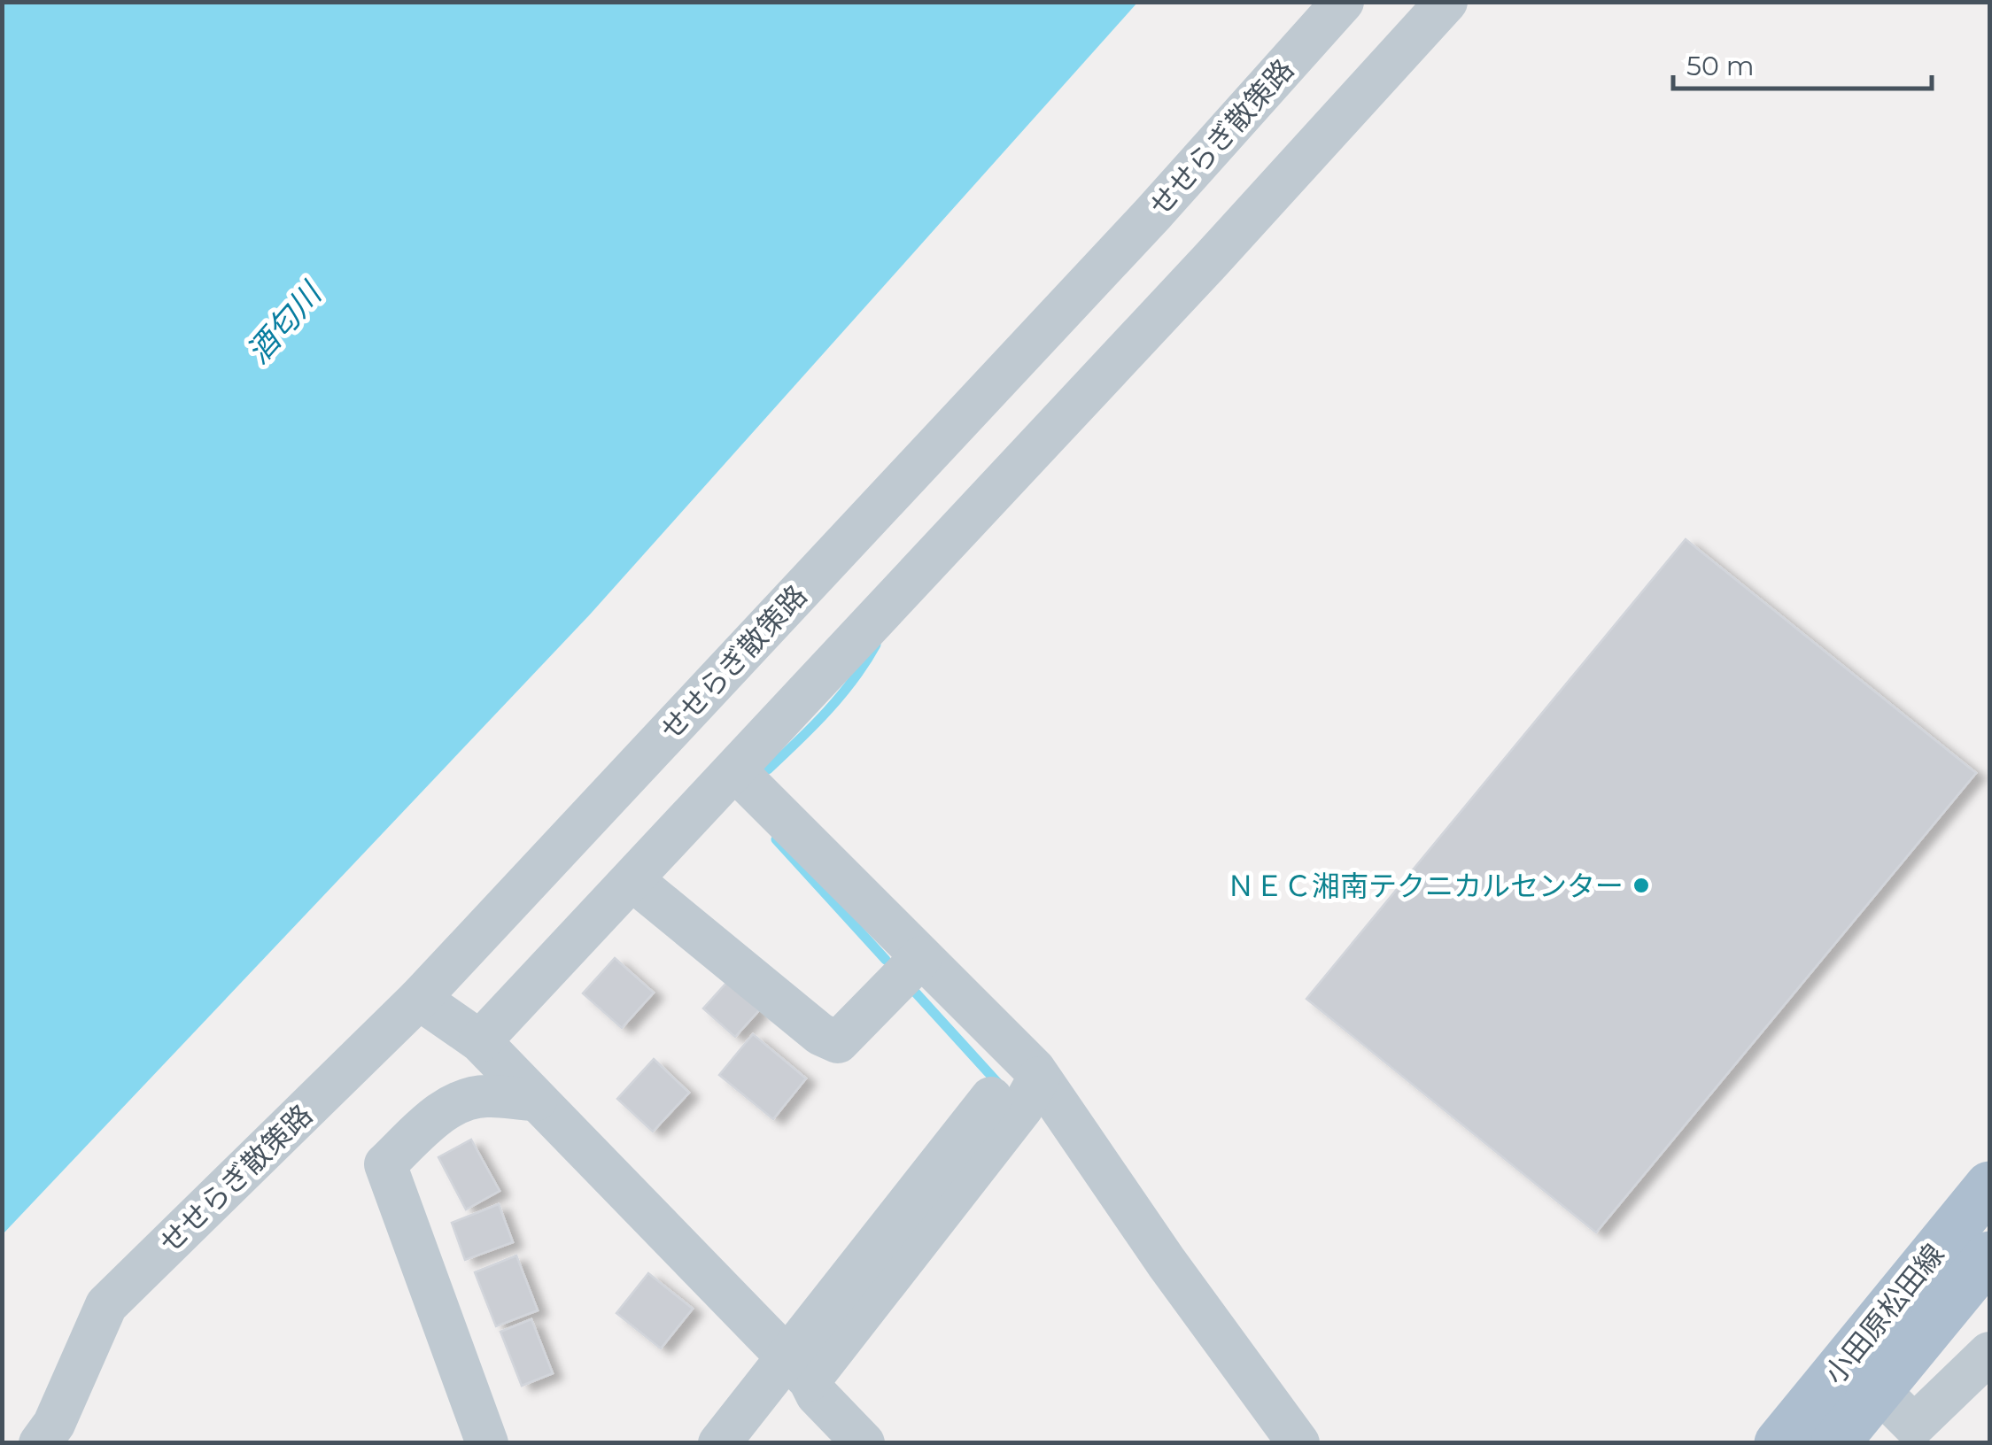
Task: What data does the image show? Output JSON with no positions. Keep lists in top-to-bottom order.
{
  "streets": {
    "main road": ["小田原松田線"],
    "street": ["せせらぎ散策路"]
  },
  "water": ["酒匂川"],
  "places": ["ＮＥＣ湘南テクニカルセンター"],
  "scale_bar": "50 m"
}
